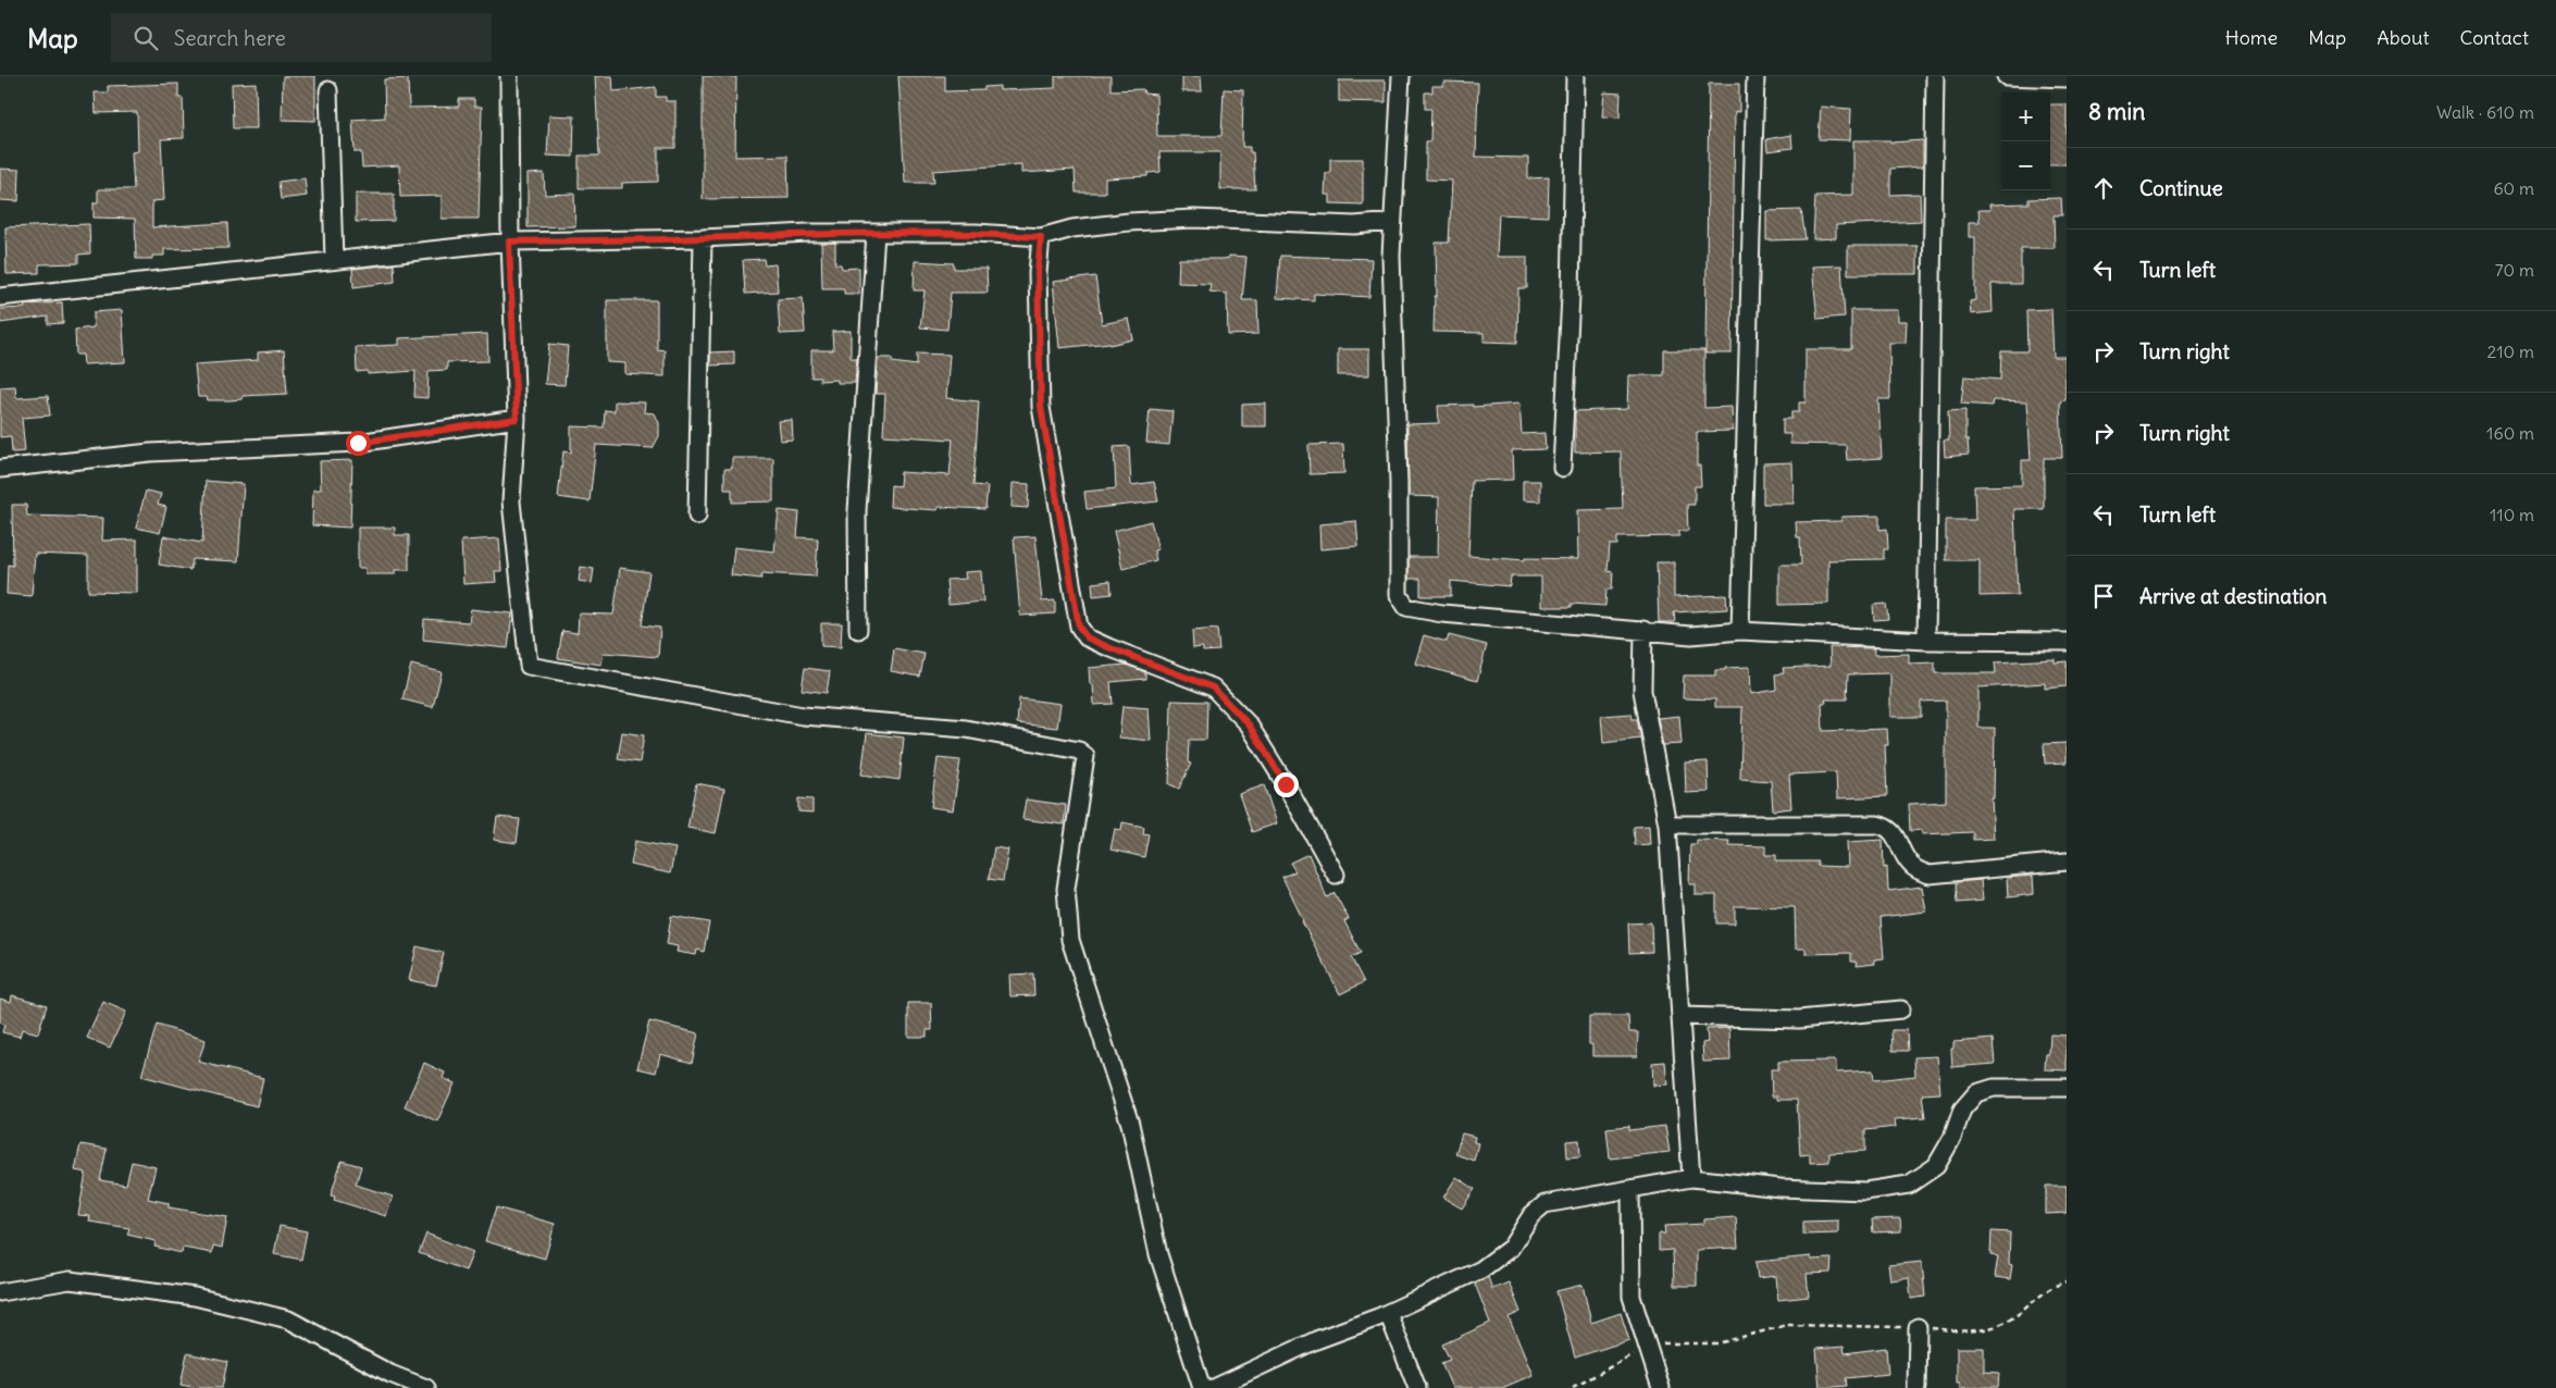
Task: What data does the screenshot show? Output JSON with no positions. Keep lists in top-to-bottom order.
{
  "page": {
    "header": "Map",
    "search": "Search here",
    "nav": [
      "Home",
      "Map",
      "About",
      "Contact"
    ],
    "heading": ["8 min", "Walk · 610 m"],
    "map_buttons": ["+", "−"],
    "list": [
      ["Continue", "60 m"],
      ["Turn left", "70 m"],
      ["Turn right", "210 m"],
      ["Turn right", "160 m"],
      ["Turn left", "110 m"],
      "Arrive at destination"
    ]
  }
}
